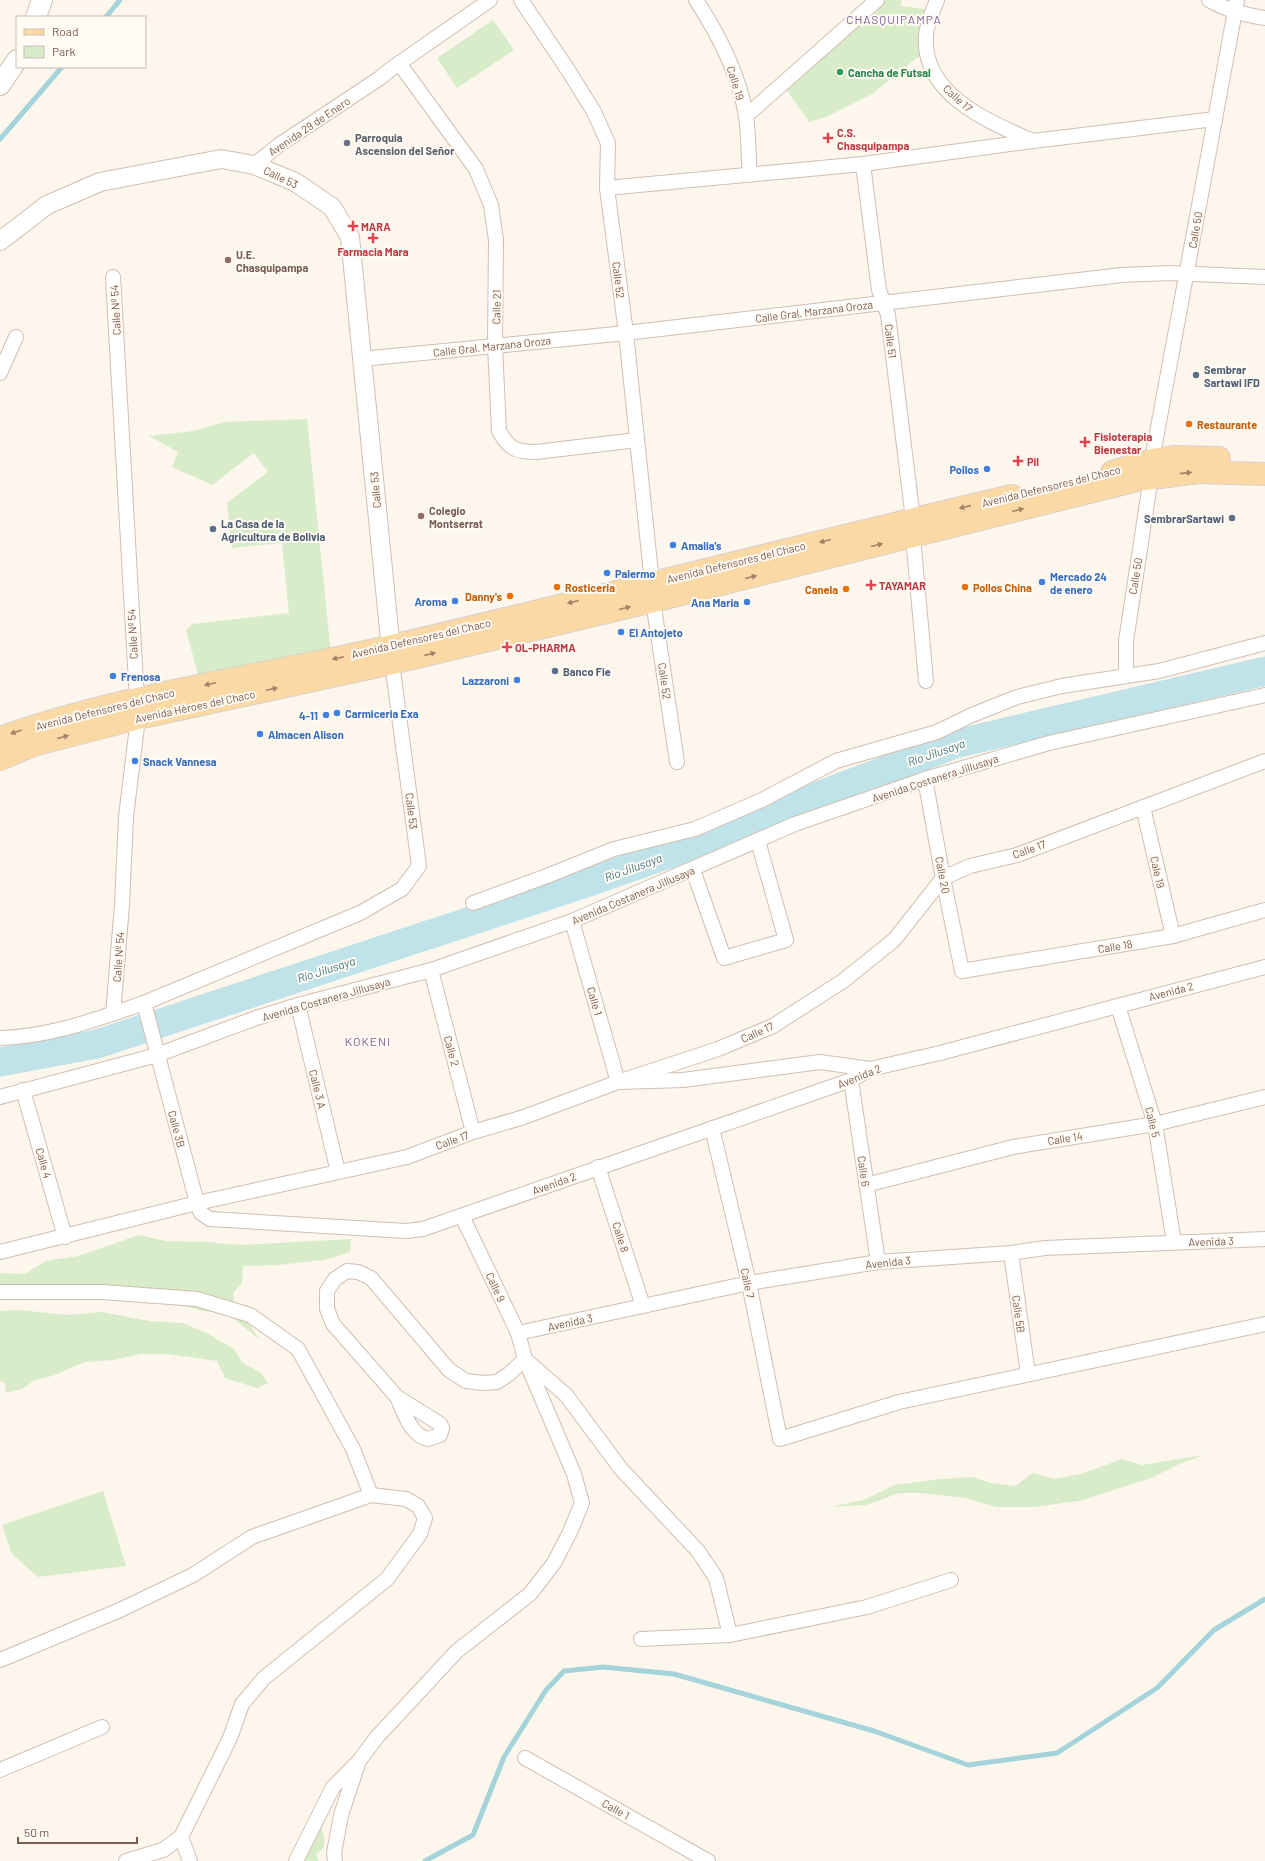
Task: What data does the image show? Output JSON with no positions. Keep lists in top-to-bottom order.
{
  "streets": {
    "main road": ["Avenida Defensores del Chaco", "Avenida Héroes del Chaco"],
    "street": [
      "Calle 19",
      "Calle 17",
      "Avenida 29 de Enero",
      "Calle 53",
      "Calle 50",
      "Calle 52",
      "Calle 21",
      "Calle Nº 54",
      "Calle Gral. Marzana Oroza",
      "Calle 51",
      "Avenida Costanera Jillusaya",
      "Cale 19",
      "Calle 20",
      "Calle 18",
      "Avenida 2",
      "Calle 1",
      "Calle 2",
      "Calle 3 A",
      "Calle 5",
      "Calle 3B",
      "Calle 14",
      "Calle 4",
      "Calle 6",
      "Calle 8",
      "Avenida 3",
      "Calle 7",
      "Calle 9",
      "Calle 5B"
    ]
  },
  "crossings": [
    ["Calle 17", "Cale 19"],
    ["Calle 17", "Calle 20"],
    ["Calle 17", "Avenida 2"],
    ["Calle 17", "Calle 1"],
    ["Calle 17", "Calle 2"],
    ["Calle 17", "Calle 3 A"],
    ["Calle 17", "Calle 3B"],
    ["Calle 17", "Calle 4"],
    ["Avenida 29 de Enero", "Calle 53"],
    ["Avenida 29 de Enero", "Calle 21"],
    ["Calle 53", "Calle Gral. Marzana Oroza"],
    ["Calle 53", "Avenida Defensores del Chaco"],
    ["Calle 53", "Calle 3B"],
    ["Calle 50", "Calle Gral. Marzana Oroza"],
    ["Calle 50", "Avenida Defensores del Chaco"],
    ["Calle 52", "Calle 21"],
    ["Calle 52", "Calle Gral. Marzana Oroza"],
    ["Calle 52", "Avenida Defensores del Chaco"],
    ["Calle 21", "Calle Gral. Marzana Oroza"],
    ["Calle Nº 54", "Avenida Defensores del Chaco"],
    ["Calle Nº 54", "Avenida Héroes del Chaco"],
    ["Calle Gral. Marzana Oroza", "Calle 51"],
    ["Calle 51", "Avenida Defensores del Chaco"],
    ["Avenida Defensores del Chaco", "Avenida Héroes del Chaco"],
    ["Avenida Costanera Jillusaya", "Calle 20"],
    ["Avenida Costanera Jillusaya", "Calle 1"],
    ["Avenida Costanera Jillusaya", "Calle 2"],
    ["Avenida Costanera Jillusaya", "Calle 3 A"],
    ["Avenida Costanera Jillusaya", "Calle 3B"],
    ["Avenida Costanera Jillusaya", "Calle 4"],
    ["Cale 19", "Calle 18"],
    ["Calle 20", "Calle 18"],
    ["Avenida 2", "Calle 5"],
    ["Avenida 2", "Calle 3B"],
    ["Avenida 2", "Calle 6"],
    ["Avenida 2", "Calle 8"],
    ["Avenida 2", "Calle 7"],
    ["Avenida 2", "Calle 9"],
    ["Calle 5", "Calle 14"],
    ["Calle 5", "Avenida 3"],
    ["Calle 14", "Calle 6"],
    ["Calle 6", "Avenida 3"],
    ["Calle 8", "Avenida 3"],
    ["Avenida 3", "Calle 7"],
    ["Avenida 3", "Calle 9"],
    ["Avenida 3", "Calle 5B"],
    ["Calle 7", "Calle 5B"]
  ],
  "one_way": ["Avenida Héroes del Chaco"],
  "districts": ["CHASQUIPAMPA", "KOKENI"],
  "water": ["Río Jilusaya"],
  "places": {
    "other": [
      "Cancha de Futsal",
      "Parroquia Ascension del Señor",
      "U.E. Chasquipampa",
      "Sembrar Sartawi IFD",
      "Restaurante",
      "Pollos",
      "Colegio Montserrat",
      "SembrarSartawi",
      "La Casa de la Agricultura de Bolivia",
      "Amalia's",
      "Palermo",
      "Mercado 24 de enero",
      "Rosticeria",
      "Pollos China",
      "Canela",
      "Danny's",
      "Aroma",
      "Ana Maria",
      "El Antojeto",
      "Banco Fie",
      "Frenosa",
      "Lazzaroni",
      "Carmiceria Exa",
      "4-11",
      "Almacen Alison",
      "Snack Vannesa"
    ],
    "health": [
      "C.S. Chasquipampa",
      "MARA",
      "Farmacia Mara",
      "Fisioterapia Bienestar",
      "Pil",
      "TAYAMAR",
      "OL-PHARMA"
    ]
  },
  "legend": ["Road", "Park"],
  "scale_bar": "50 m"
}
